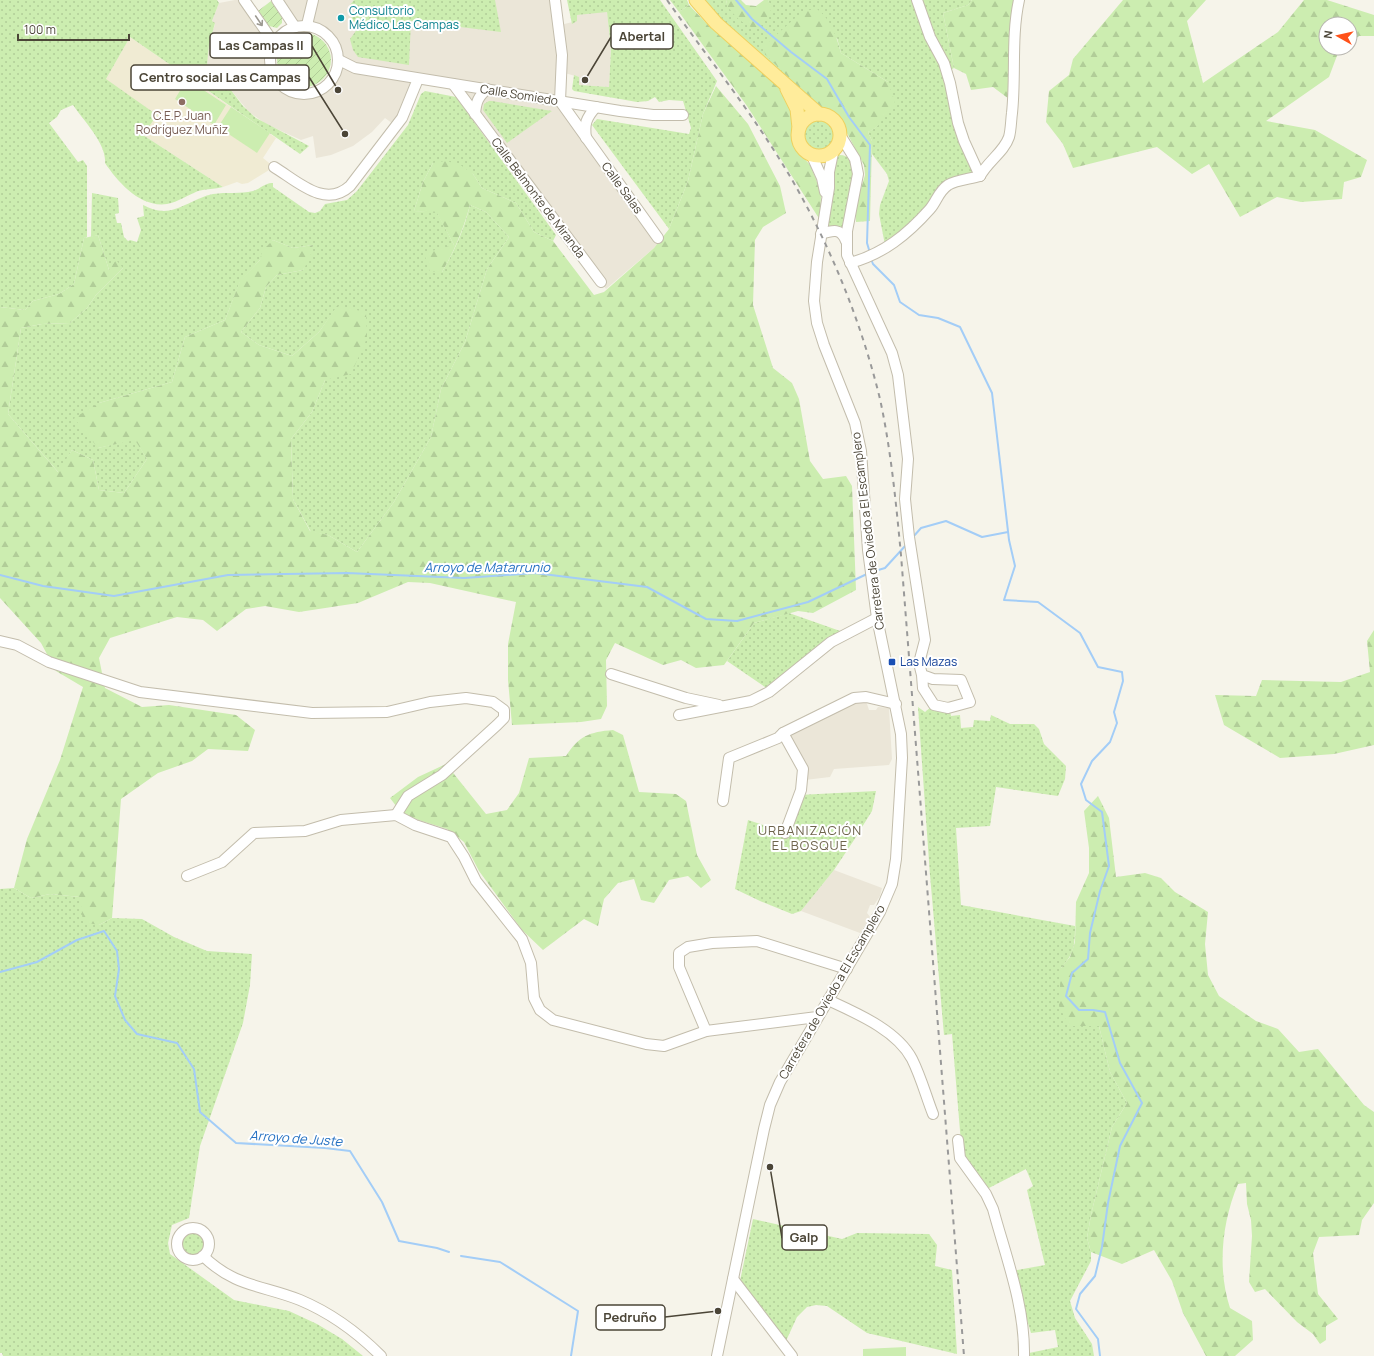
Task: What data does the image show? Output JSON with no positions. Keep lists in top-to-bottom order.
{
  "streets": {
    "street": [
      "Calle Somiedo",
      "Calle Salas",
      "Calle Belmonte de Miranda",
      "Carretera de Oviedo a El Escamplero"
    ]
  },
  "crossings": [
    ["Calle Somiedo", "Calle Salas"],
    ["Calle Somiedo", "Calle Belmonte de Miranda"]
  ],
  "districts": ["URBANIZACIÓN EL BOSQUE"],
  "water": ["Arroyo de Matarrunio", "Arroyo de Juste"],
  "places": {
    "other": [
      "Consultorio Médico Las Campas",
      "Abertal",
      "Las Campas II",
      "C.E.P. Juan Rodríguez Muñiz",
      "Centro social Las Campas",
      "Galp",
      "Pedruño"
    ],
    "transit": ["Las Mazas"]
  },
  "scale_bar": "100 m",
  "north": "left"
}
